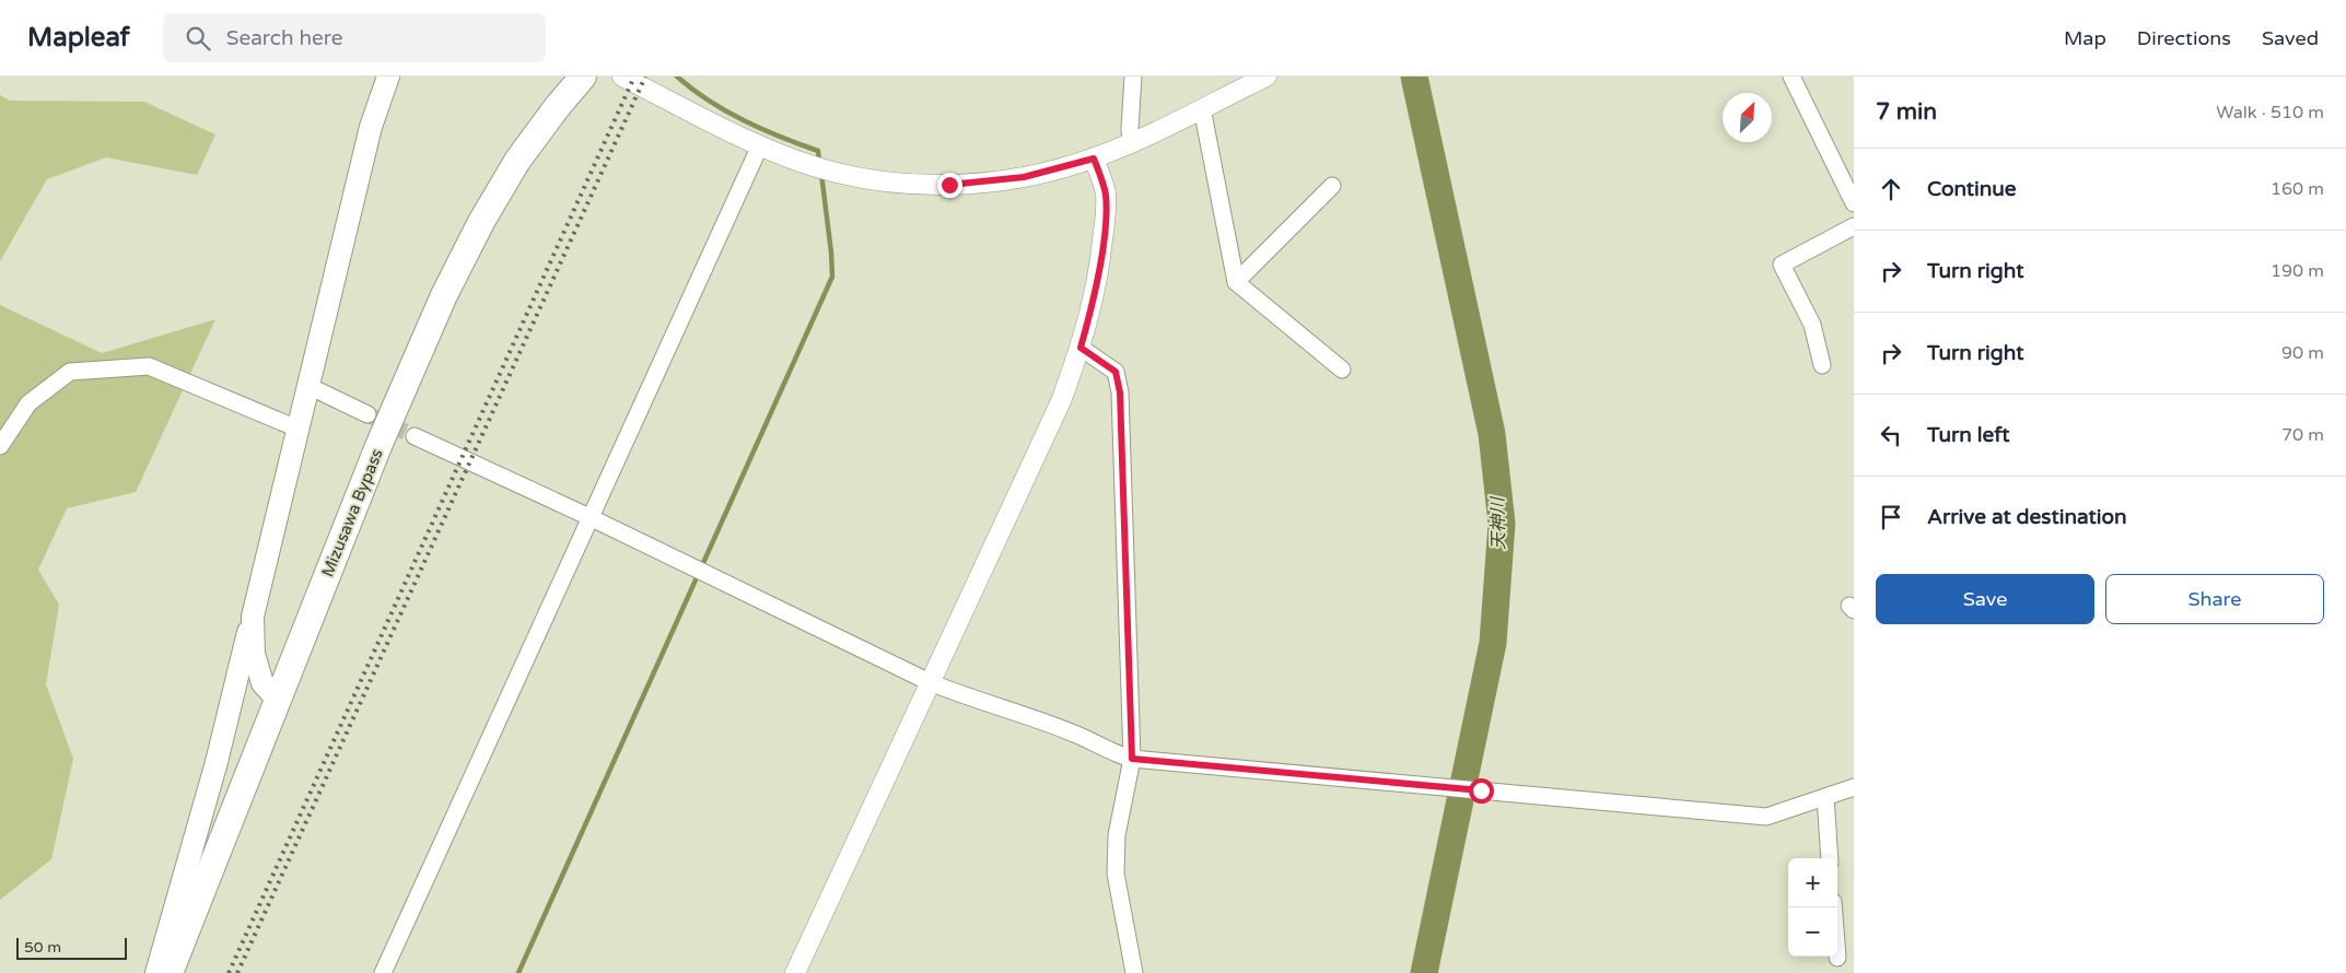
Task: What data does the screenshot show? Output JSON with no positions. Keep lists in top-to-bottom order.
{
  "streets": {
    "highway": ["Mizusawa Bypass"]
  },
  "water": ["天神川"],
  "scale_bar": "50 m",
  "north": "top right",
  "page": {
    "header": "Mapleaf",
    "search": "Search here",
    "nav": ["Map", "Directions", "Saved"],
    "heading": ["7 min", "Walk · 510 m"],
    "list": [
      ["Continue", "160 m"],
      ["Turn right", "190 m"],
      ["Turn right", "90 m"],
      ["Turn left", "70 m"],
      "Arrive at destination"
    ],
    "buttons": ["Save", "Share"],
    "map_buttons": ["+", "−"],
    "scale": "50 m"
  }
}
